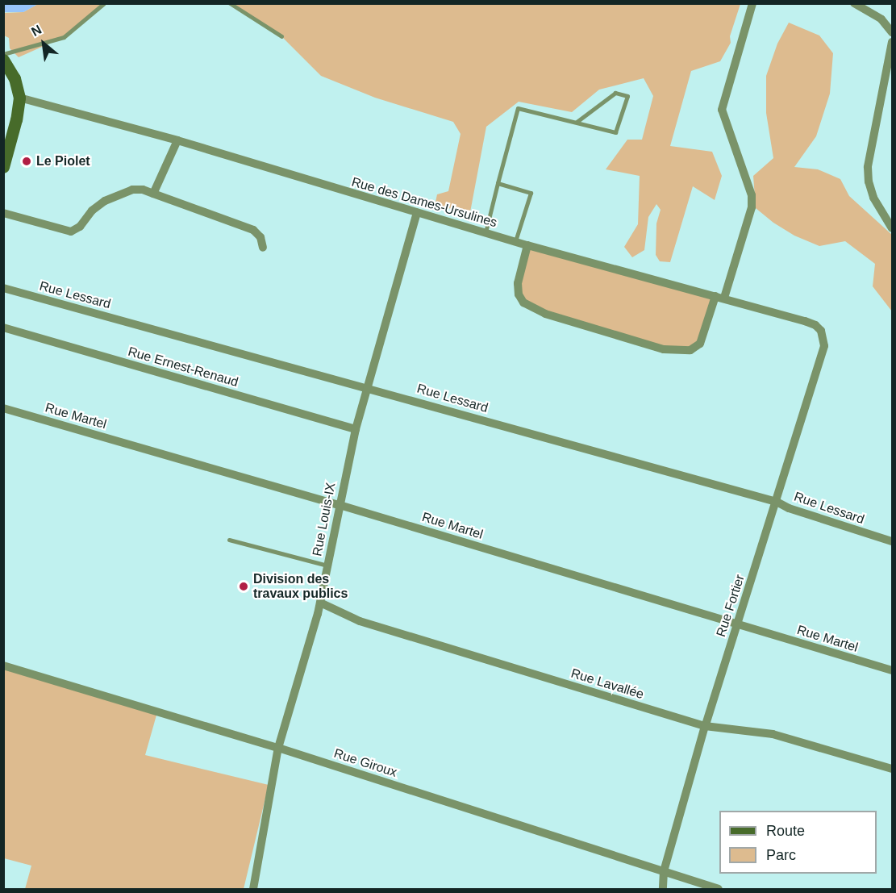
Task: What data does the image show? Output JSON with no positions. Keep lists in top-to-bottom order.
{
  "streets": {
    "street": [
      "Rue des Dames-Ursulines",
      "Rue Lessard",
      "Rue Ernest-Renaud",
      "Rue Martel",
      "Rue Louis-IX",
      "Rue Fortier",
      "Rue Lavallée",
      "Rue Giroux"
    ]
  },
  "crossings": [
    ["Rue des Dames-Ursulines", "Rue Louis-IX"],
    ["Rue des Dames-Ursulines", "Rue Fortier"],
    ["Rue Lessard", "Rue Louis-IX"],
    ["Rue Lessard", "Rue Fortier"],
    ["Rue Ernest-Renaud", "Rue Louis-IX"],
    ["Rue Martel", "Rue Louis-IX"],
    ["Rue Martel", "Rue Fortier"],
    ["Rue Louis-IX", "Rue Lavallée"],
    ["Rue Louis-IX", "Rue Giroux"],
    ["Rue Fortier", "Rue Lavallée"],
    ["Rue Fortier", "Rue Giroux"]
  ],
  "places": ["Le Piolet", "Division des travaux publics"],
  "legend": ["Route", "Parc"],
  "north": "top left"
}
